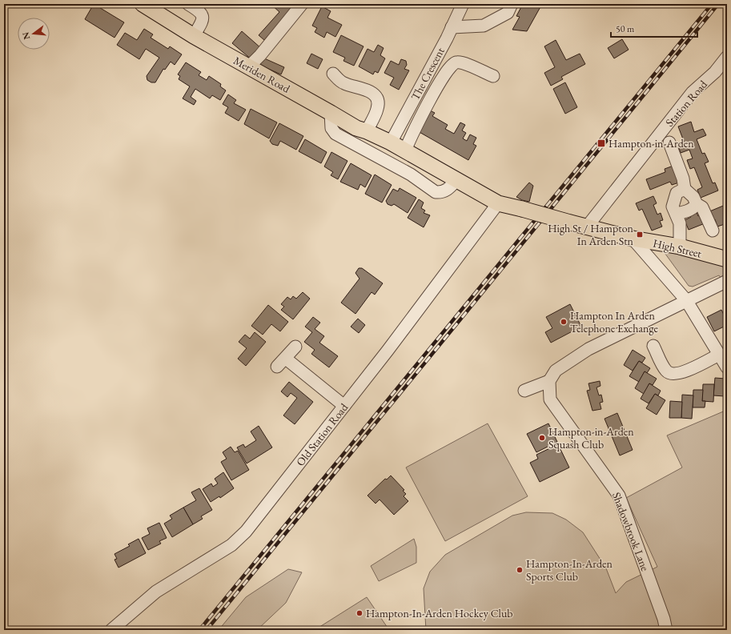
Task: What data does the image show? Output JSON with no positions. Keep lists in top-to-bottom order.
{
  "streets": {
    "main road": ["Meriden Road", "High Street"],
    "street": [
      "The Crescent",
      "Station Road",
      "Old Station Road",
      "Shadowbrook Lane"
    ]
  },
  "crossings": [
    ["The Crescent", "Meriden Road"],
    ["Meriden Road", "High Street"],
    ["Meriden Road", "Old Station Road"],
    ["Station Road", "High Street"],
    ["High Street", "Old Station Road"]
  ],
  "places": {
    "transit": ["Hampton-in-Arden", "High St / Hampton In Arden Stn"],
    "other": [
      "Hampton In Arden Telephone Exchange",
      "Hampton-in-Arden Squash Club",
      "Hampton-In-Arden Sports Club",
      "Hampton-In-Arden Hockey Club"
    ]
  },
  "scale_bar": "50 m",
  "north": "left"
}
